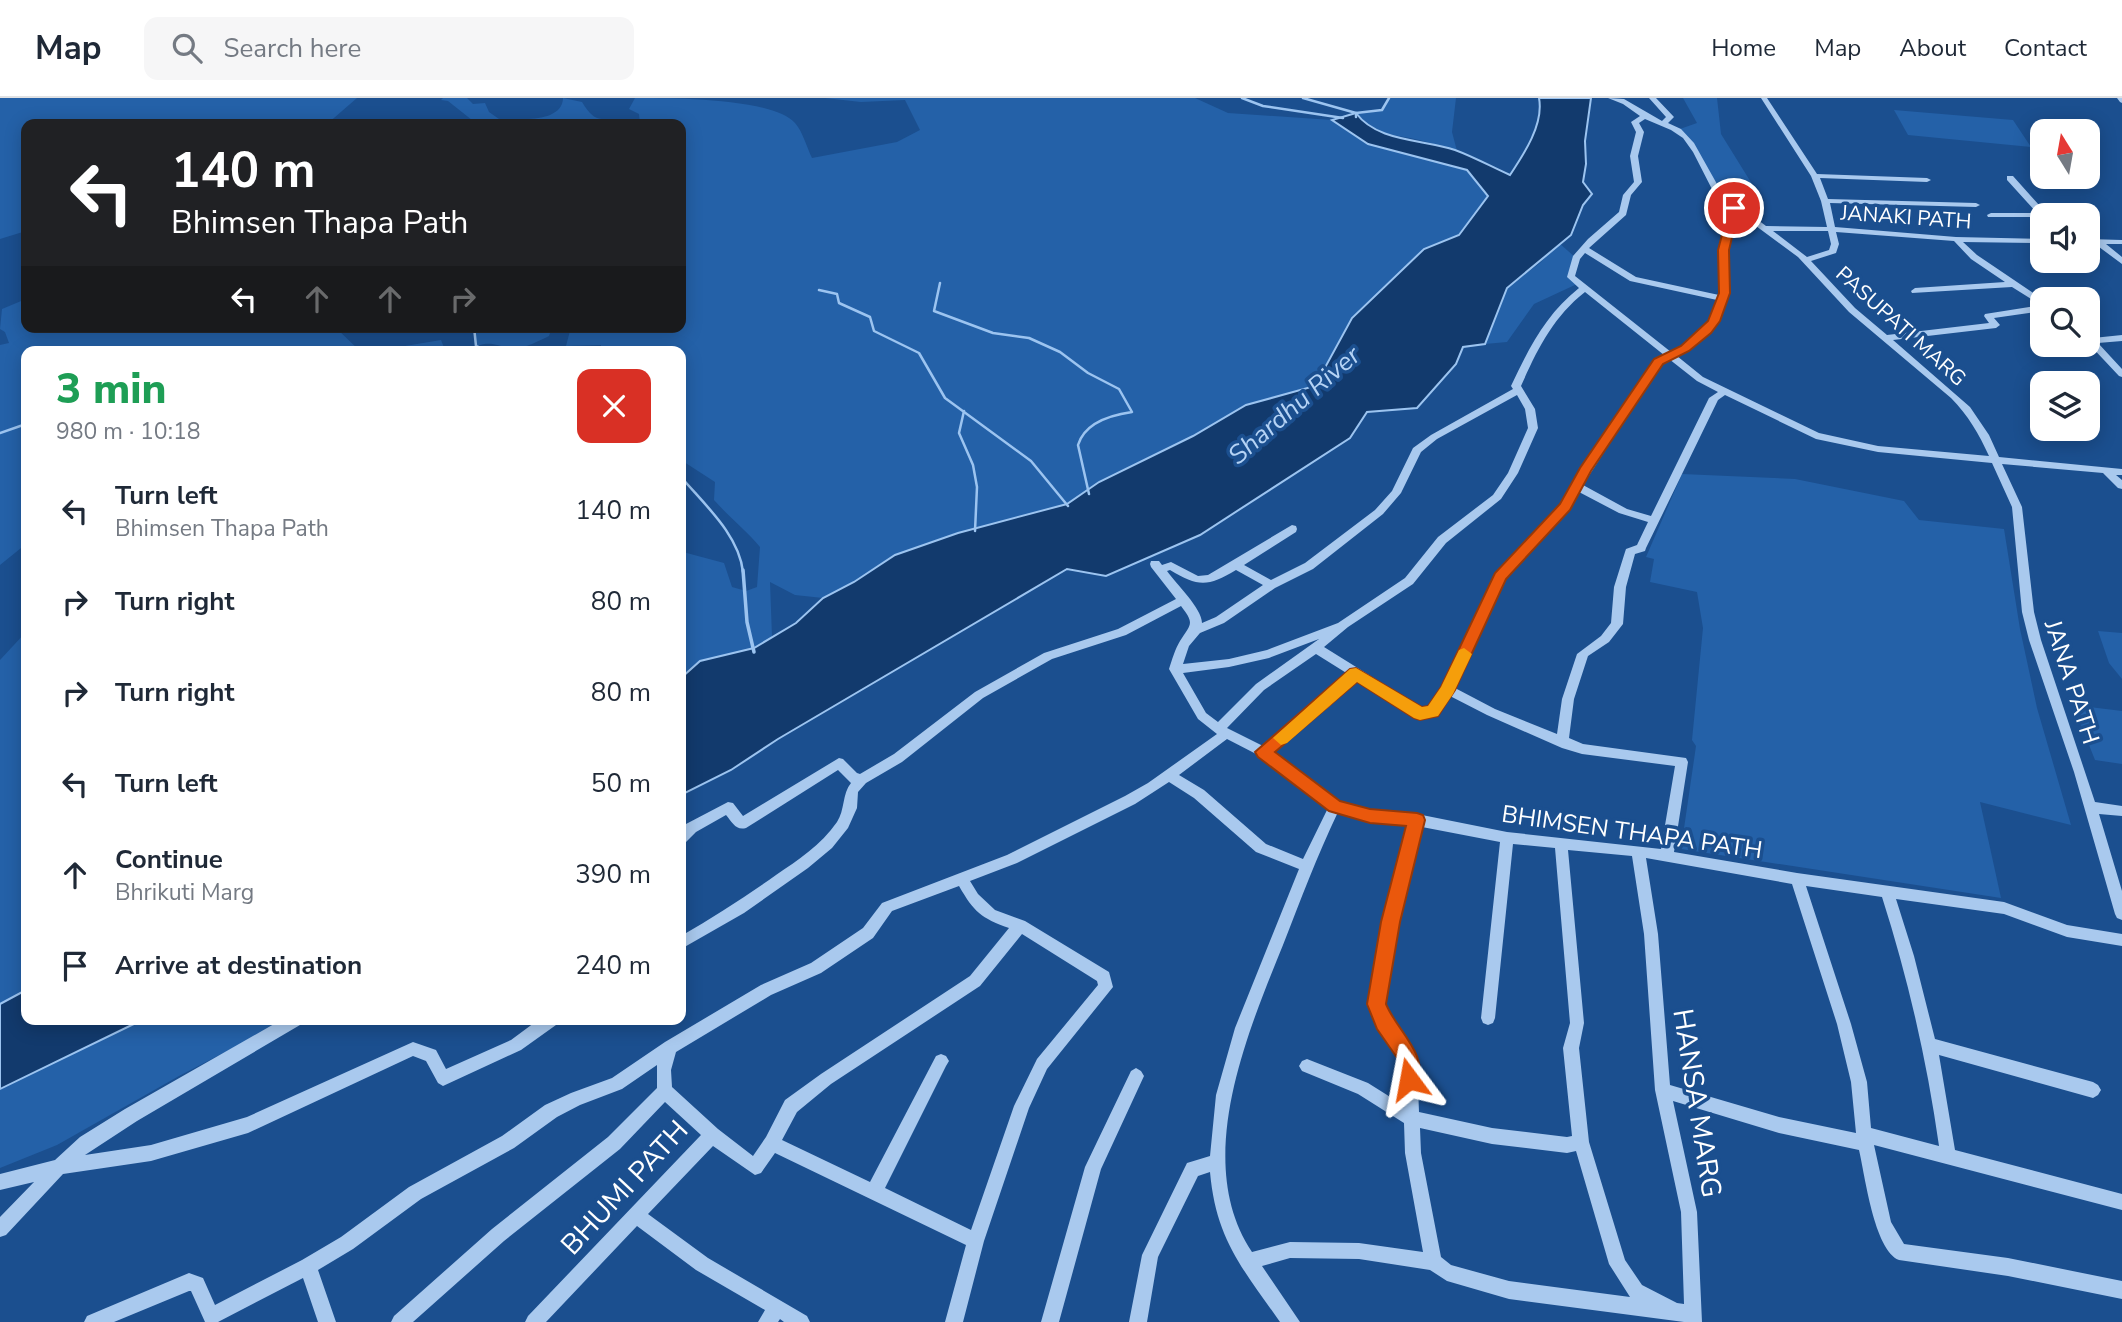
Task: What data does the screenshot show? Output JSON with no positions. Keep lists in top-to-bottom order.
{
  "streets": {
    "street": [
      "JANAKI PATH",
      "PASUPATI MARG",
      "JANA PATH",
      "BHIMSEN THAPA PATH",
      "HANSA MARG",
      "BHUMI PATH"
    ]
  },
  "crossings": [
    ["JANAKI PATH", "PASUPATI MARG"],
    ["PASUPATI MARG", "JANA PATH"],
    ["BHIMSEN THAPA PATH", "HANSA MARG"]
  ],
  "water": ["Shardhu River"],
  "north": "top",
  "page": {
    "header": "Map",
    "search": "Search here",
    "nav": [
      "Home",
      "Map",
      "About",
      "Contact"
    ],
    "turn": ["140 m", "Bhimsen Thapa Path"],
    "heading": ["3 min", "980 m · 10:18"],
    "list": [
      {
        "name": "Turn left",
        "note": "Bhimsen Thapa Path",
        "value": "140 m"
      },
      {
        "name": "Turn right",
        "value": "80 m"
      },
      {
        "name": "Turn right",
        "value": "80 m"
      },
      {
        "name": "Turn left",
        "value": "50 m"
      },
      {
        "name": "Continue",
        "note": "Bhrikuti Marg",
        "value": "390 m"
      },
      {
        "name": "Arrive at destination",
        "value": "240 m"
      }
    ]
  }
}
